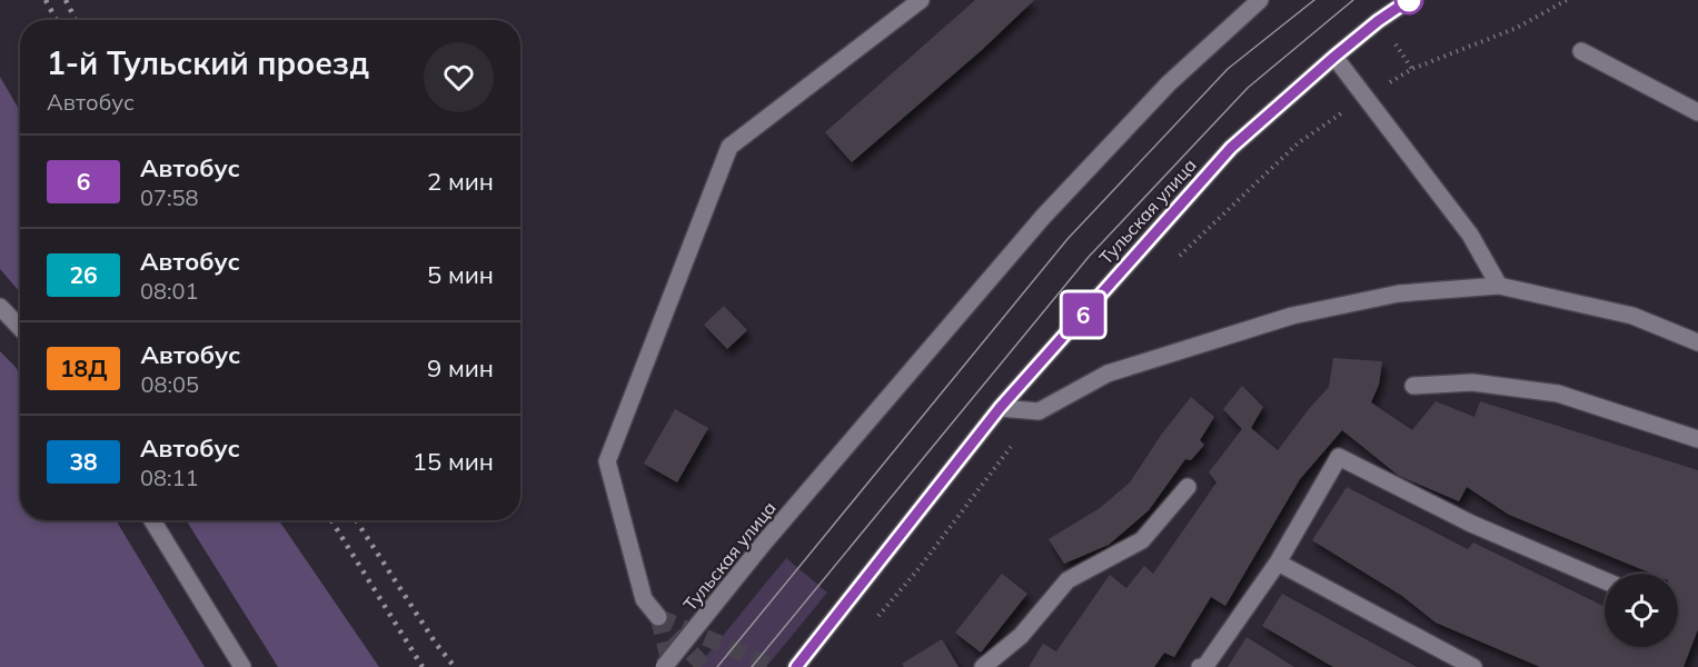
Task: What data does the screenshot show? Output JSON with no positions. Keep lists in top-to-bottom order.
{
  "streets": {
    "street": ["Тульская улица"]
  },
  "lines": ["bus line 6"],
  "page": {
    "on_map": "6",
    "heading": ["1-й Тульский проезд", "Автобус"],
    "list": [
      {
        "mark": "6",
        "name": "Автобус",
        "note": "07:58",
        "value": "2 мин"
      },
      {
        "mark": "26",
        "name": "Автобус",
        "note": "08:01",
        "value": "5 мин"
      },
      {
        "mark": "18Д",
        "name": "Автобус",
        "note": "08:05",
        "value": "9 мин"
      },
      {
        "mark": "38",
        "name": "Автобус",
        "note": "08:11",
        "value": "15 мин"
      }
    ]
  }
}
